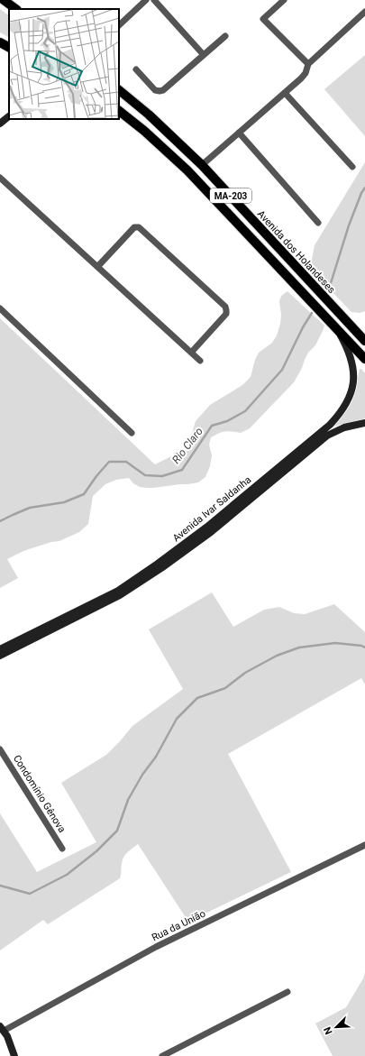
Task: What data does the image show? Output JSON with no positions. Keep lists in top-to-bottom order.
{
  "streets": {
    "main road": ["MA-203", "Avenida dos Holandeses", "Avenida Ivar Saldanha"],
    "street": ["Condomínio Gênova", "Rua da União"]
  },
  "crossings": [
    ["MA-203", "Avenida Ivar Saldanha"]
  ],
  "water": ["Rio Claro"],
  "north": "bottom left"
}
